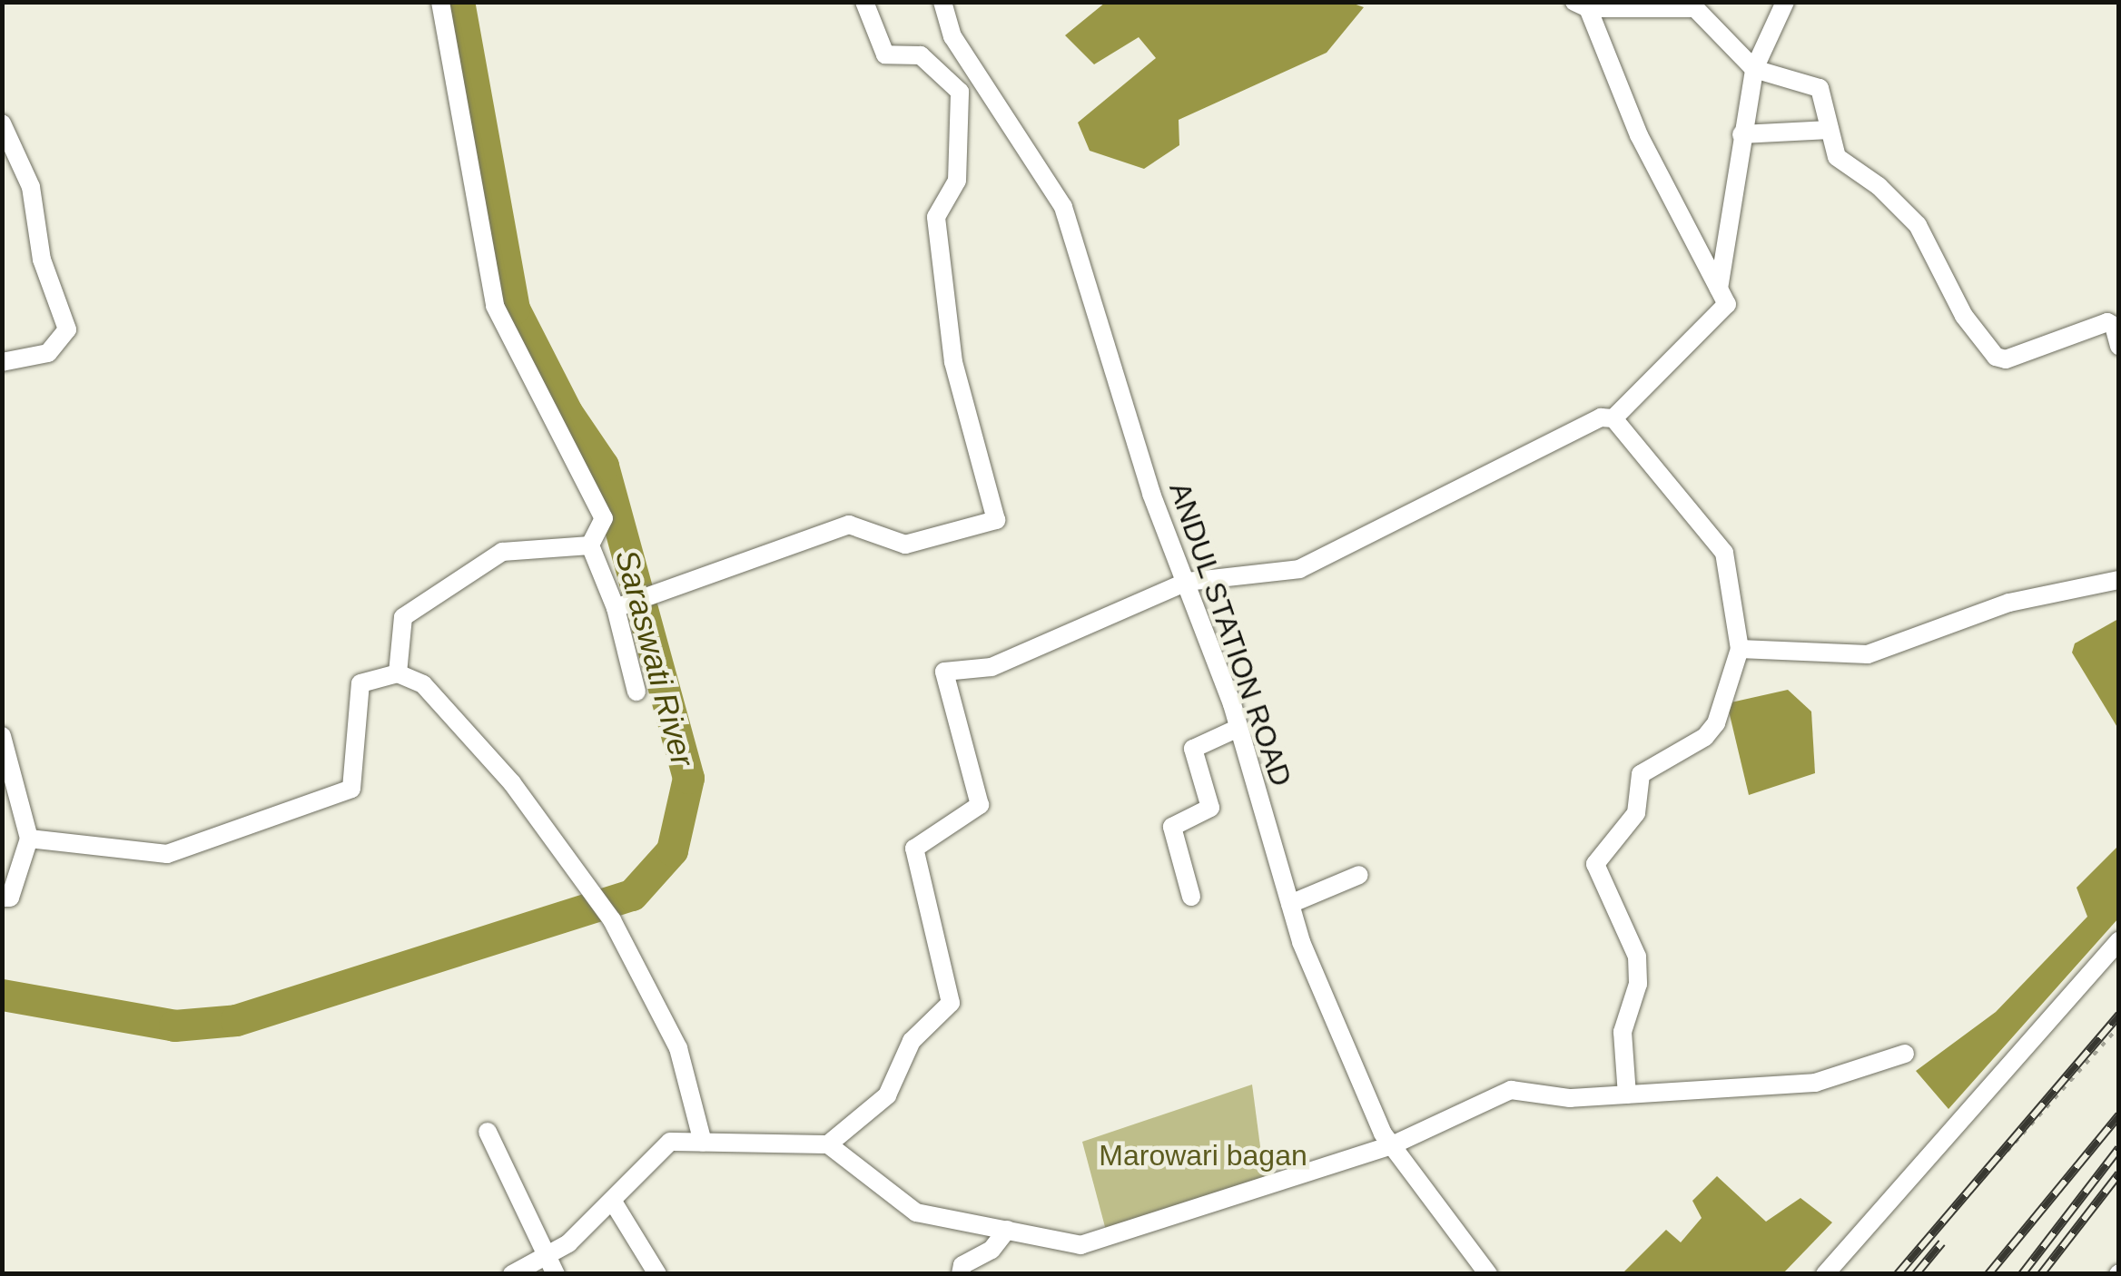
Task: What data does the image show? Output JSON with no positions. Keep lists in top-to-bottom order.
{
  "streets": {
    "street": ["ANDUL STATION ROAD"]
  },
  "water": ["Saraswati River"],
  "parks": ["Marowari bagan"]
}
